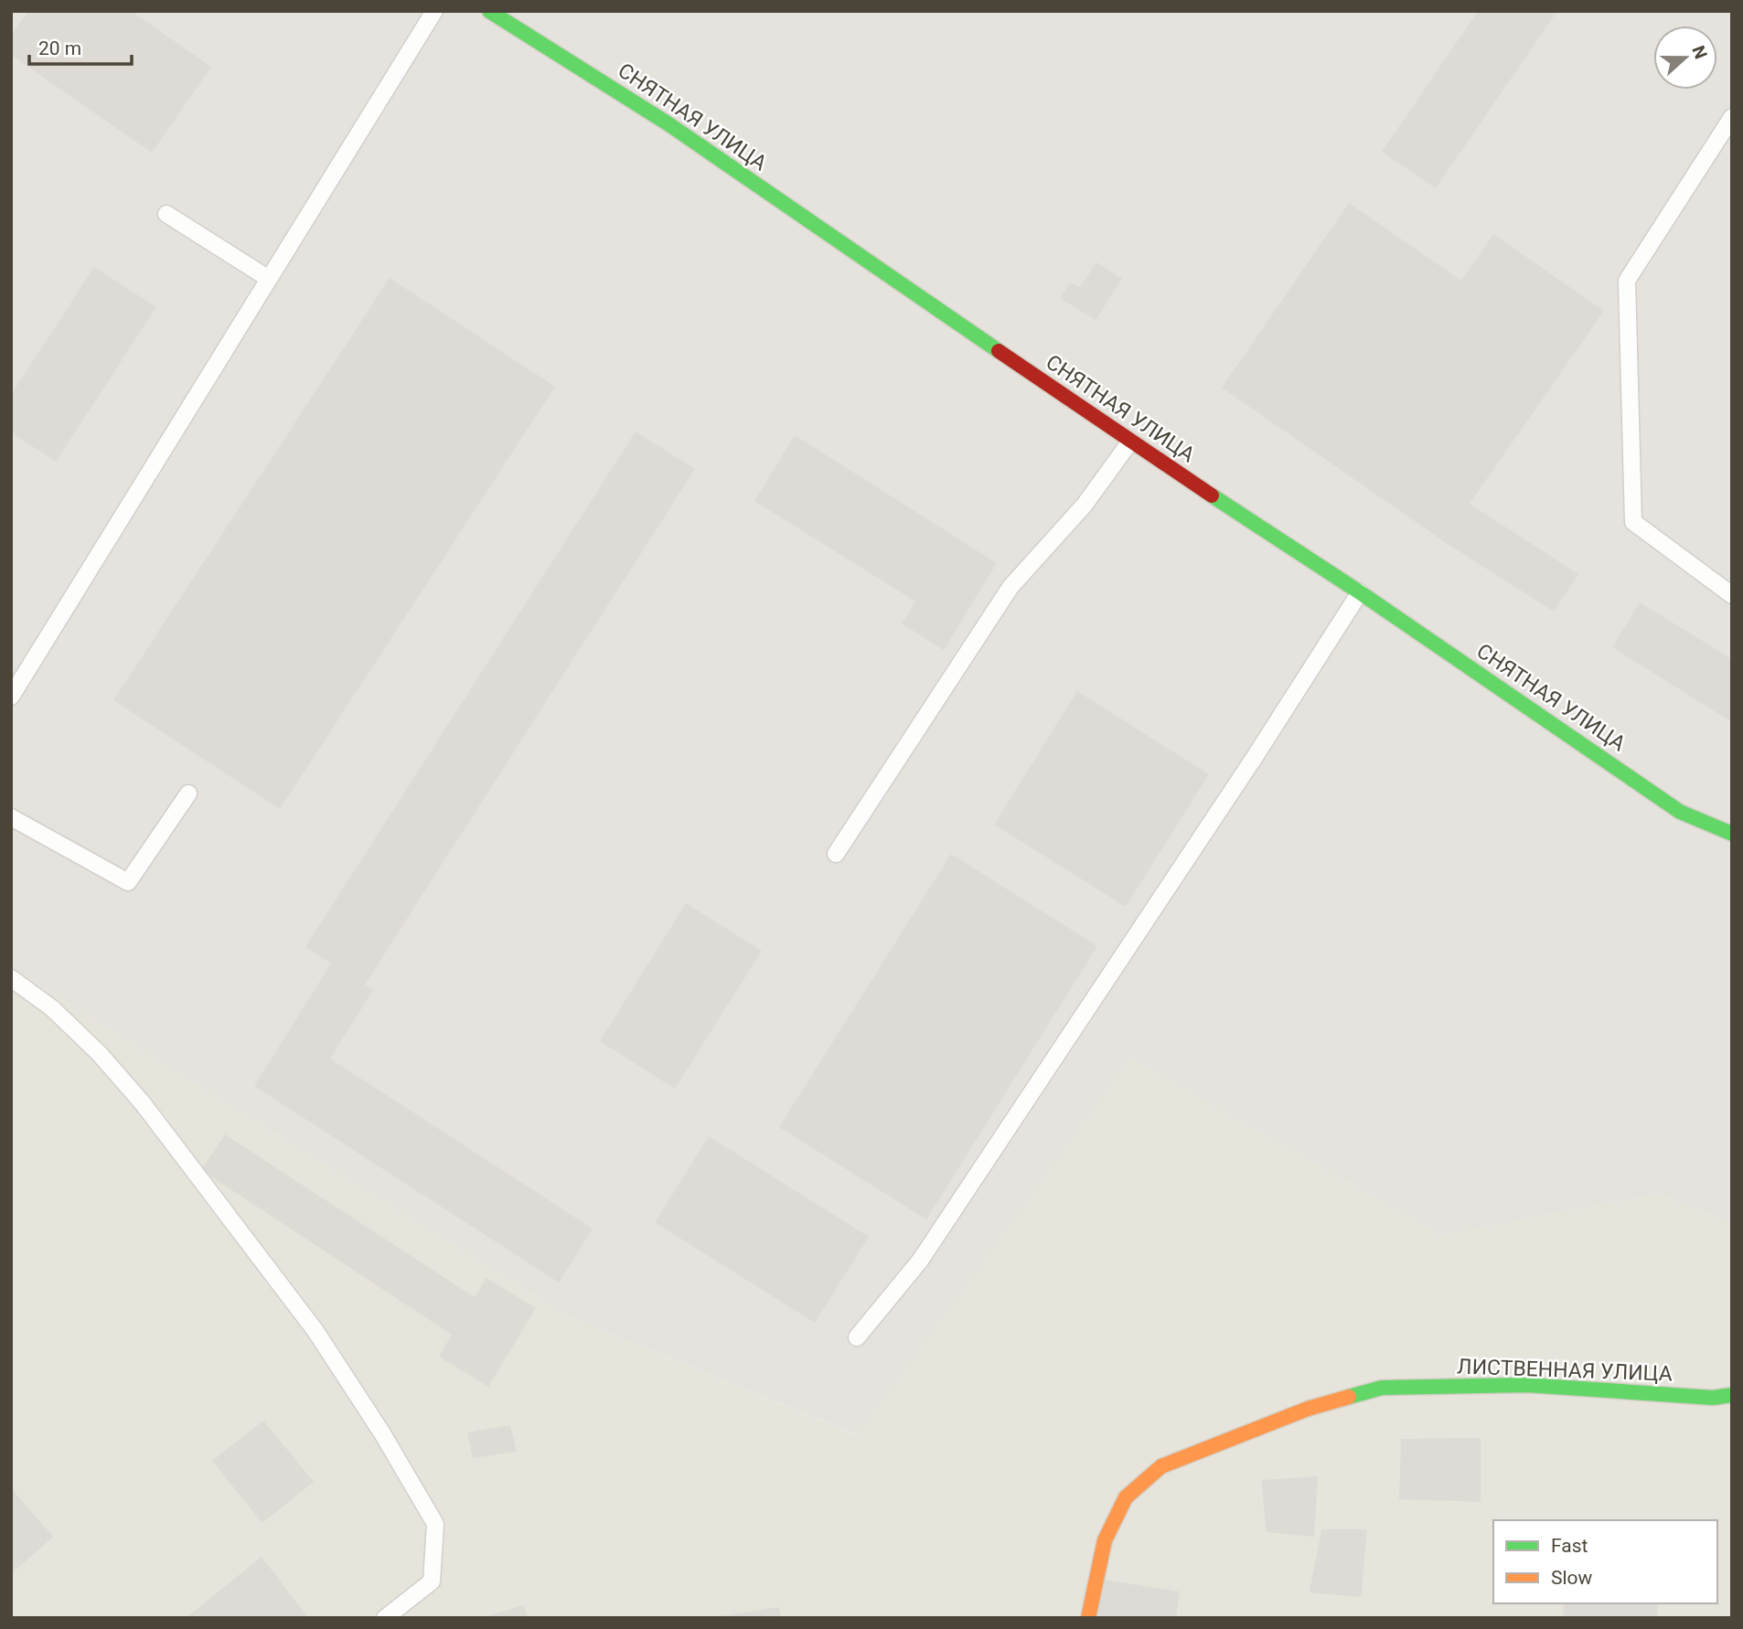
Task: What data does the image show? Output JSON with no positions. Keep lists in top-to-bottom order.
{
  "streets": {
    "street": ["СНЯТНАЯ УЛИЦА", "ЛИСТВЕННАЯ УЛИЦА"]
  },
  "legend": ["Fast", "Slow"],
  "scale_bar": "20 m",
  "north": "right"
}
